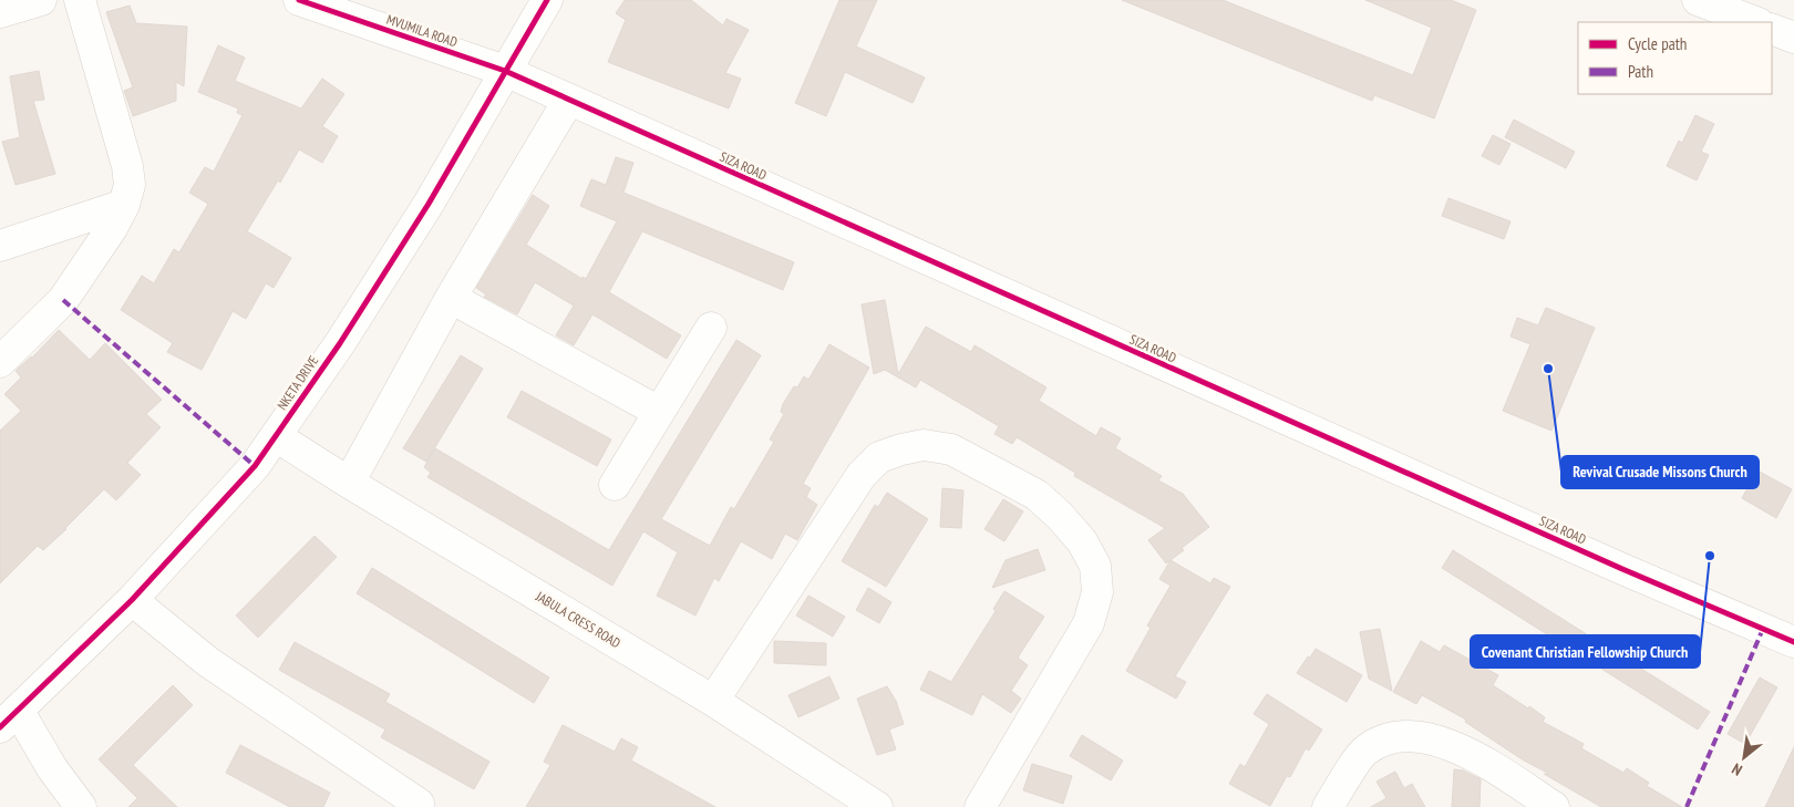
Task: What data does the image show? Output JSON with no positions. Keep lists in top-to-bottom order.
{
  "streets": {
    "street": [
      "MVUMILA ROAD",
      "SIZA ROAD",
      "NKETA DRIVE",
      "JABULA CRESS ROAD"
    ]
  },
  "crossings": [
    ["MVUMILA ROAD", "SIZA ROAD"],
    ["MVUMILA ROAD", "NKETA DRIVE"],
    ["SIZA ROAD", "NKETA DRIVE"],
    ["NKETA DRIVE", "JABULA CRESS ROAD"]
  ],
  "places": ["Revival Crusade Missons Church", "Covenant Christian Fellowship Church"],
  "legend": ["Cycle path", "Path"],
  "north": "bottom left"
}
